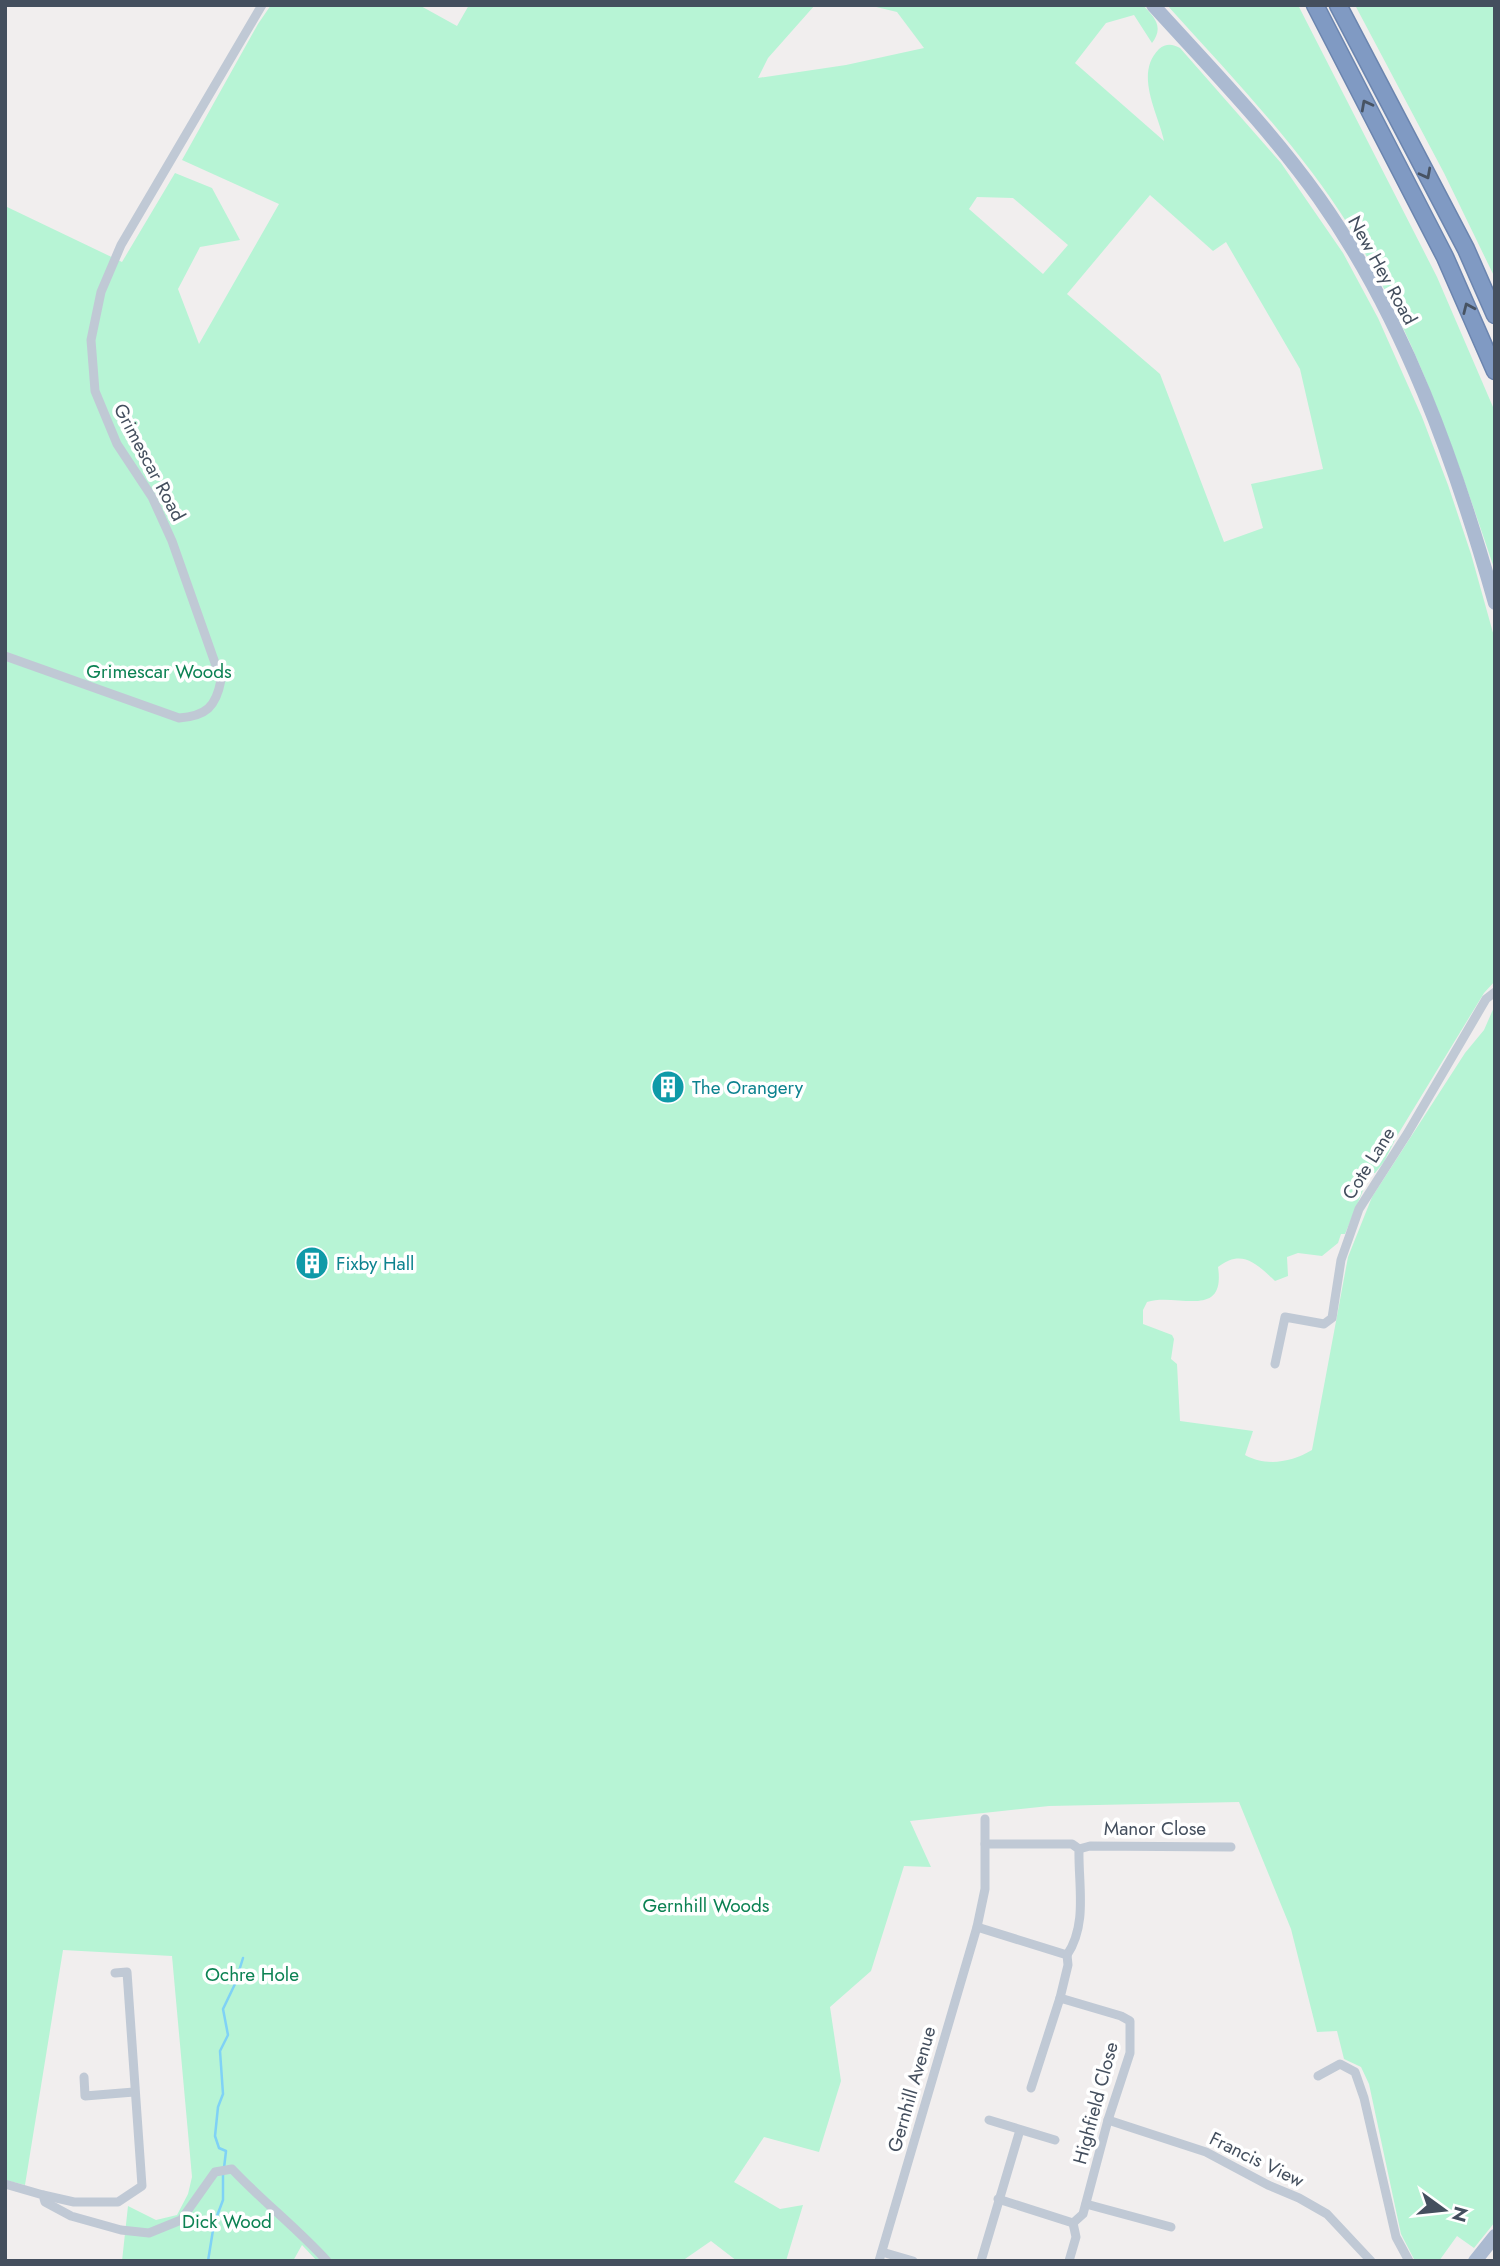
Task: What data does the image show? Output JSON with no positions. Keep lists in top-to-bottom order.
{
  "streets": {
    "main road": ["New Hey Road"],
    "street": [
      "Grimescar Road",
      "Cote Lane",
      "Manor Close",
      "Gernhill Avenue",
      "Highfield Close",
      "Francis View"
    ]
  },
  "crossings": [
    ["Manor Close", "Gernhill Avenue"],
    ["Highfield Close", "Francis View"]
  ],
  "parks": [
    "Grimescar Woods",
    "Gernhill Woods",
    "Ochre Hole",
    "Dick Wood"
  ],
  "places": {
    "building": ["The Orangery", "Fixby Hall"]
  },
  "north": "right"
}
